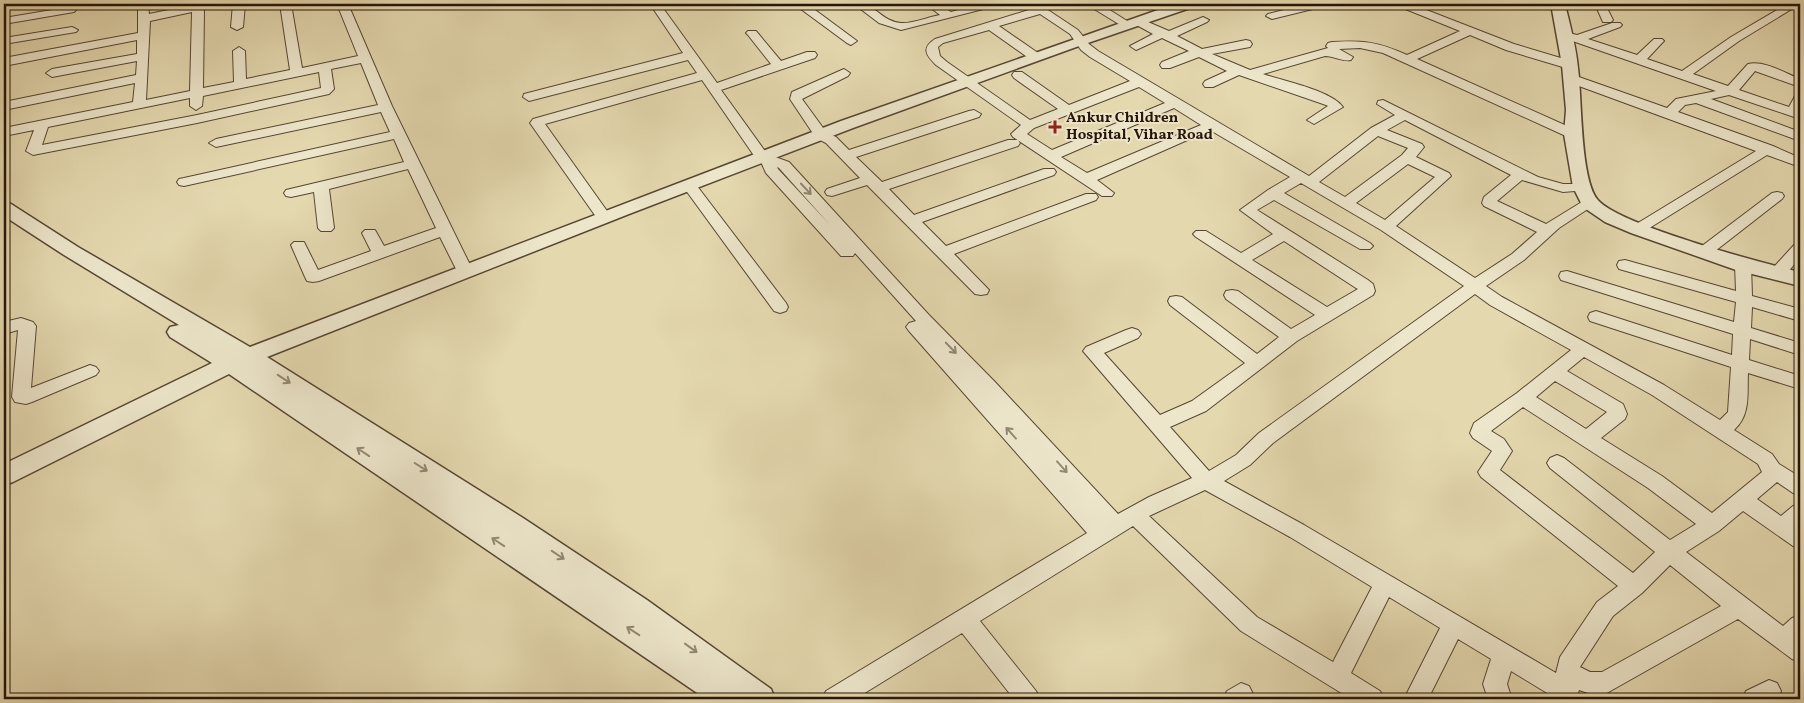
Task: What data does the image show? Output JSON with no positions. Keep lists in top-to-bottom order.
{
  "places": {
    "health": ["Ankur Children Hospital, Vihar Road"]
  }
}
